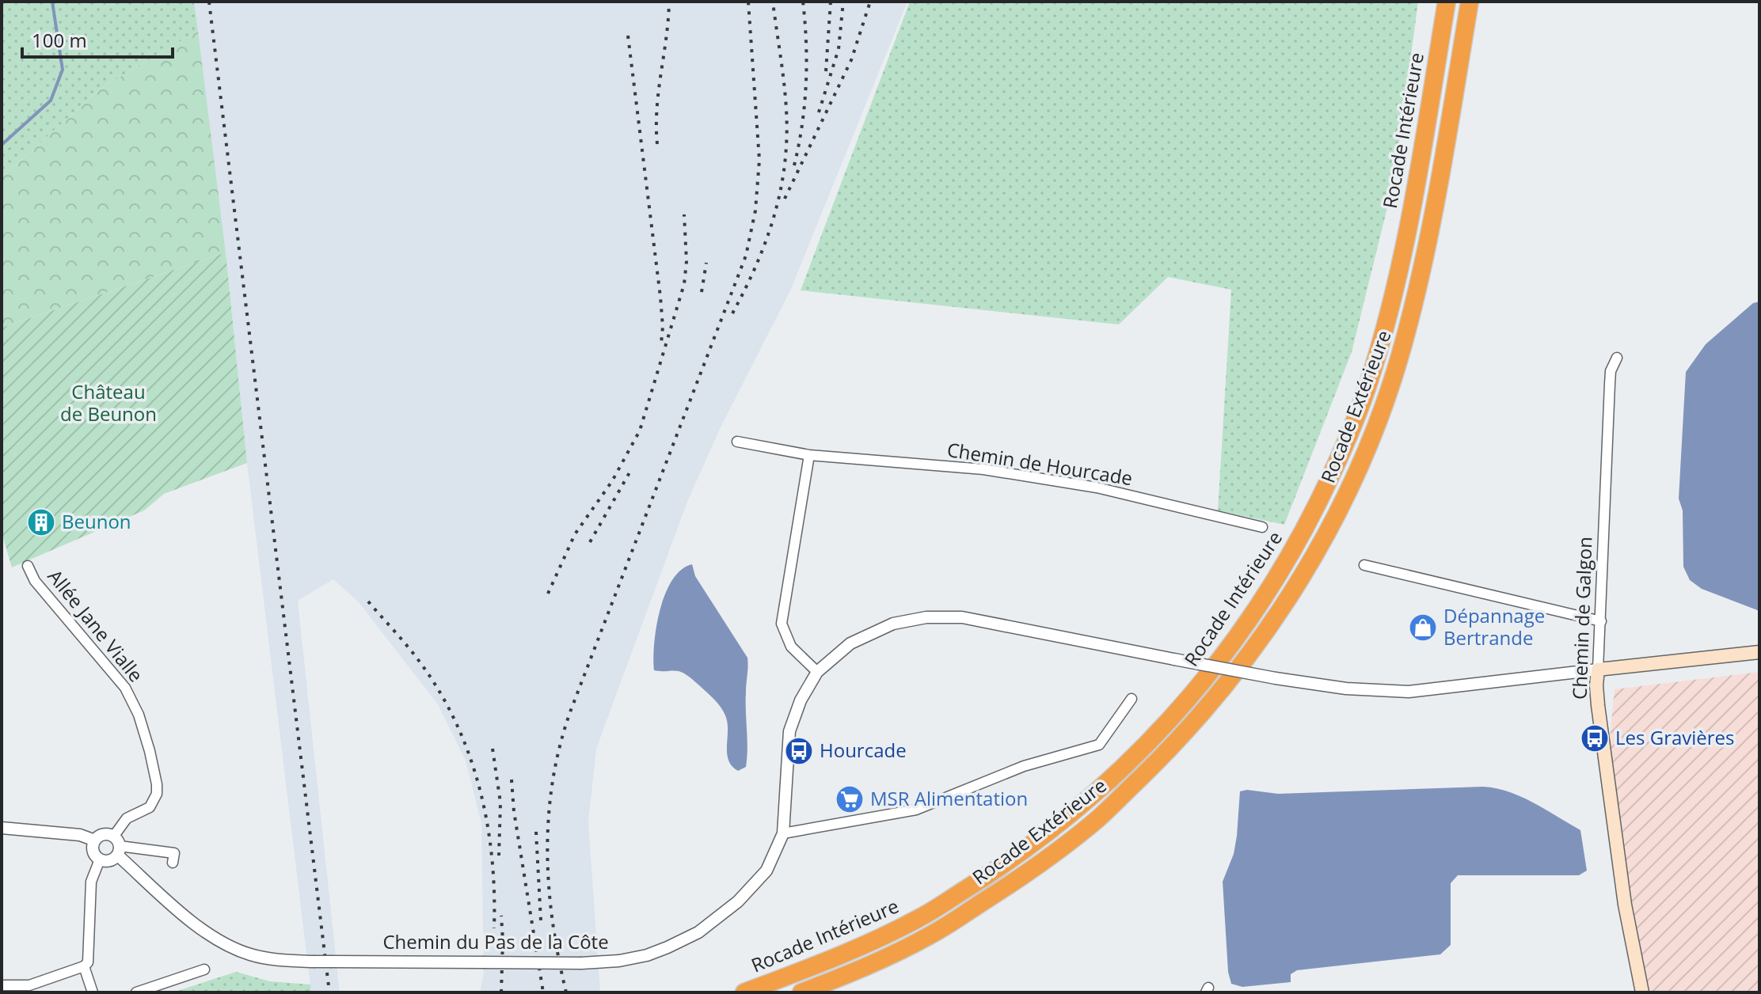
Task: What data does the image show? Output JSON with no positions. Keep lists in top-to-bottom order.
{
  "streets": {
    "highway": ["Rocade Intérieure", "Rocade Extérieure"],
    "main road": ["Chemin de Galgon", "Chemin du Pas de la Côte"],
    "street": ["Chemin de Hourcade", "Allée Jane Vialle"]
  },
  "crossings": [
    ["Chemin de Galgon", "Chemin du Pas de la Côte"],
    ["Allée Jane Vialle", "Chemin du Pas de la Côte"]
  ],
  "parks": ["Château de Beunon"],
  "places": {
    "building": ["Beunon"],
    "shop": ["Dépannage Bertrande"],
    "bus stop": ["Les Gravières", "Hourcade"],
    "supermarket": ["MSR Alimentation"]
  },
  "scale_bar": "100 m"
}
